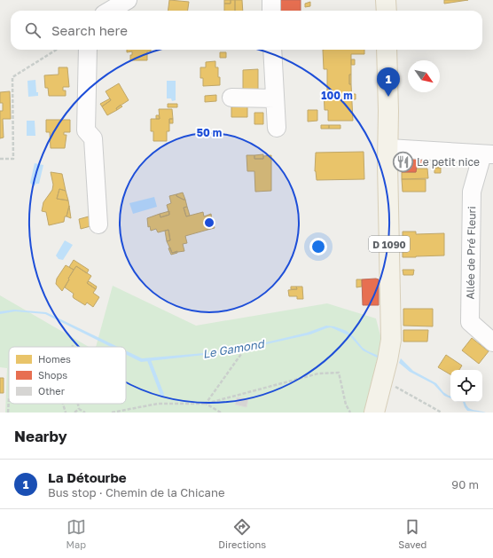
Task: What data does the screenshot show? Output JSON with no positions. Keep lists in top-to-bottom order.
{
  "streets": {
    "main road": ["D 1090"],
    "street": ["Allée de Pré Fleuri"]
  },
  "water": ["Le Gamond"],
  "places": {
    "restaurant": ["Le petit nice"]
  },
  "legend": ["Homes", "Shops", "Other"],
  "north": "bottom right",
  "page": {
    "search": "Search here",
    "pins": "1",
    "heading": "Nearby",
    "list": [
      {
        "mark": "1",
        "name": "La Détourbe",
        "note": "Bus stop · Chemin de la Chicane",
        "value": "90 m"
      }
    ],
    "nav": ["Map", "Directions", "Saved"]
  },
  "rings": ["100 m", "50 m"]
}
